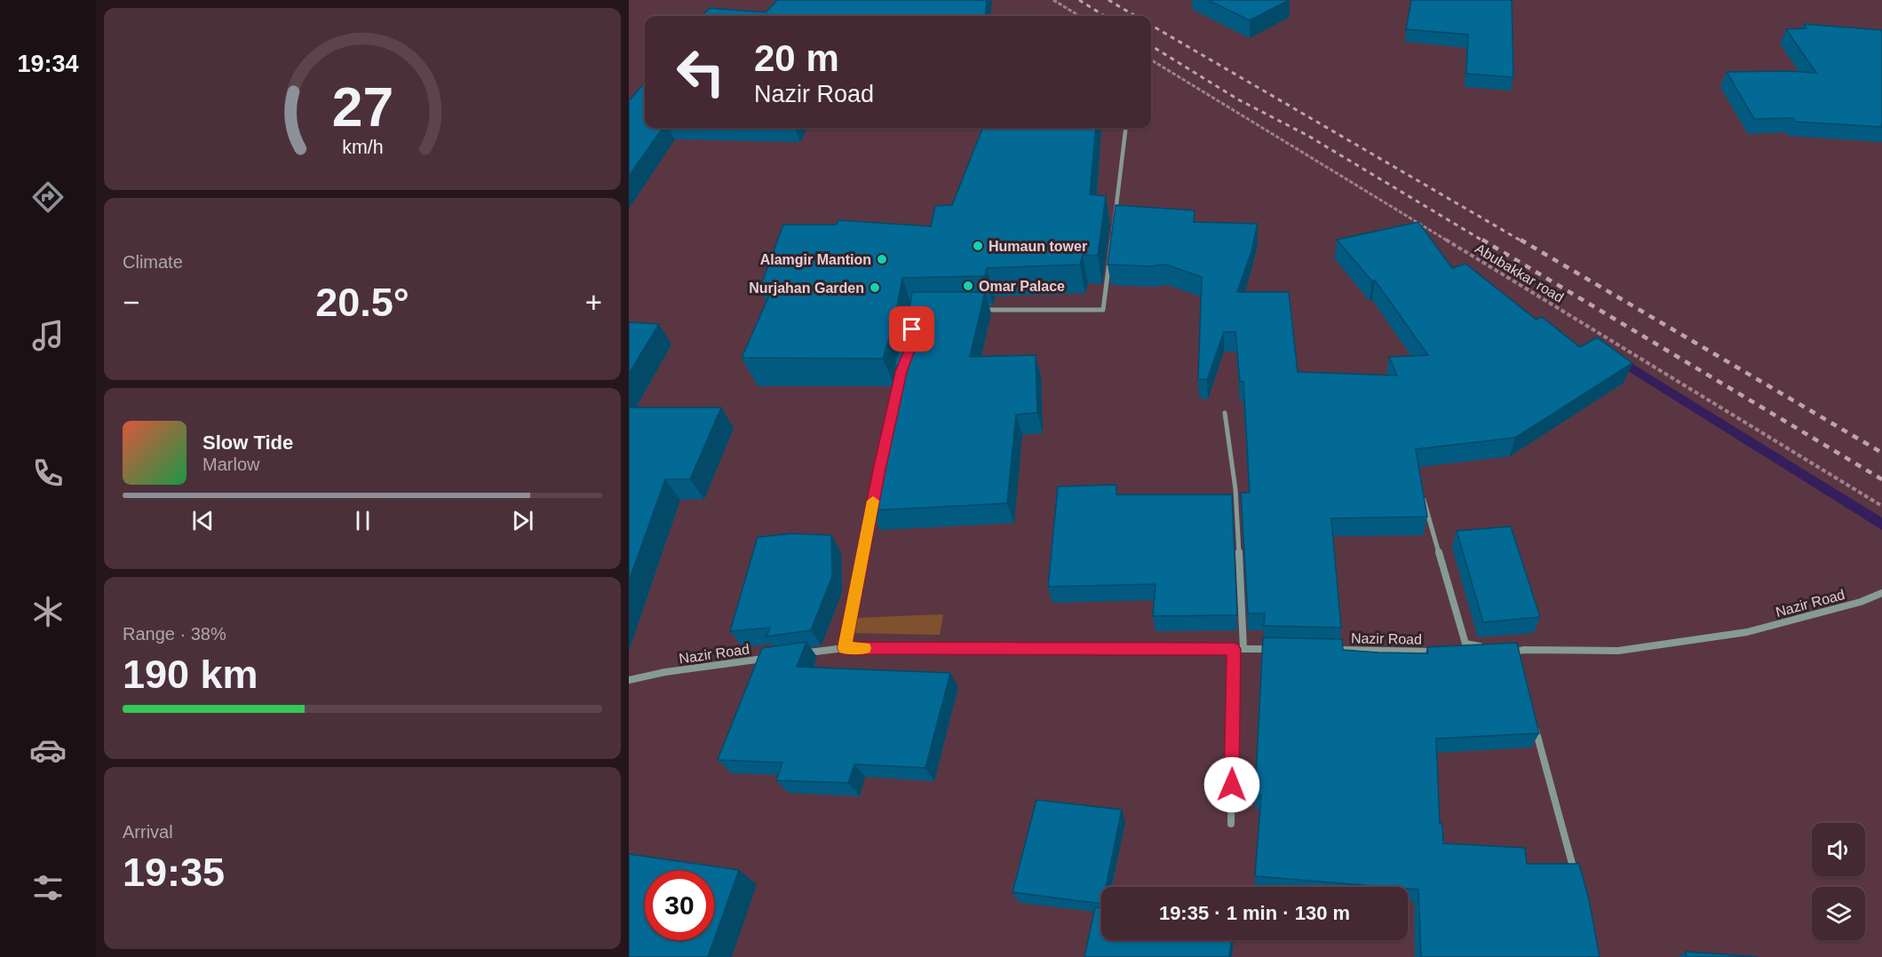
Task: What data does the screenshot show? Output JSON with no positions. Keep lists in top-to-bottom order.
{
  "streets": {
    "street": ["Nazir Road"],
    "path": ["Abubakkar road"]
  },
  "places": [
    "Humaun tower",
    "Alamgir Mantion",
    "Omar Palace",
    "Nurjahan Garden"
  ],
  "page": {
    "tabs": "19:34",
    "turn": ["20 m", "Nazir Road"],
    "tile": [
      "Climate",
      ["Range · 38%", "190 km"],
      ["Arrival", "19:35"]
    ],
    "heat": ["−", "20.5°", "+"],
    "song": ["Slow Tide", "Marlow"],
    "limit": "30",
    "trip": "19:35 · 1 min · 130 m",
    "gauge": ["27", "km/h"]
  }
}
